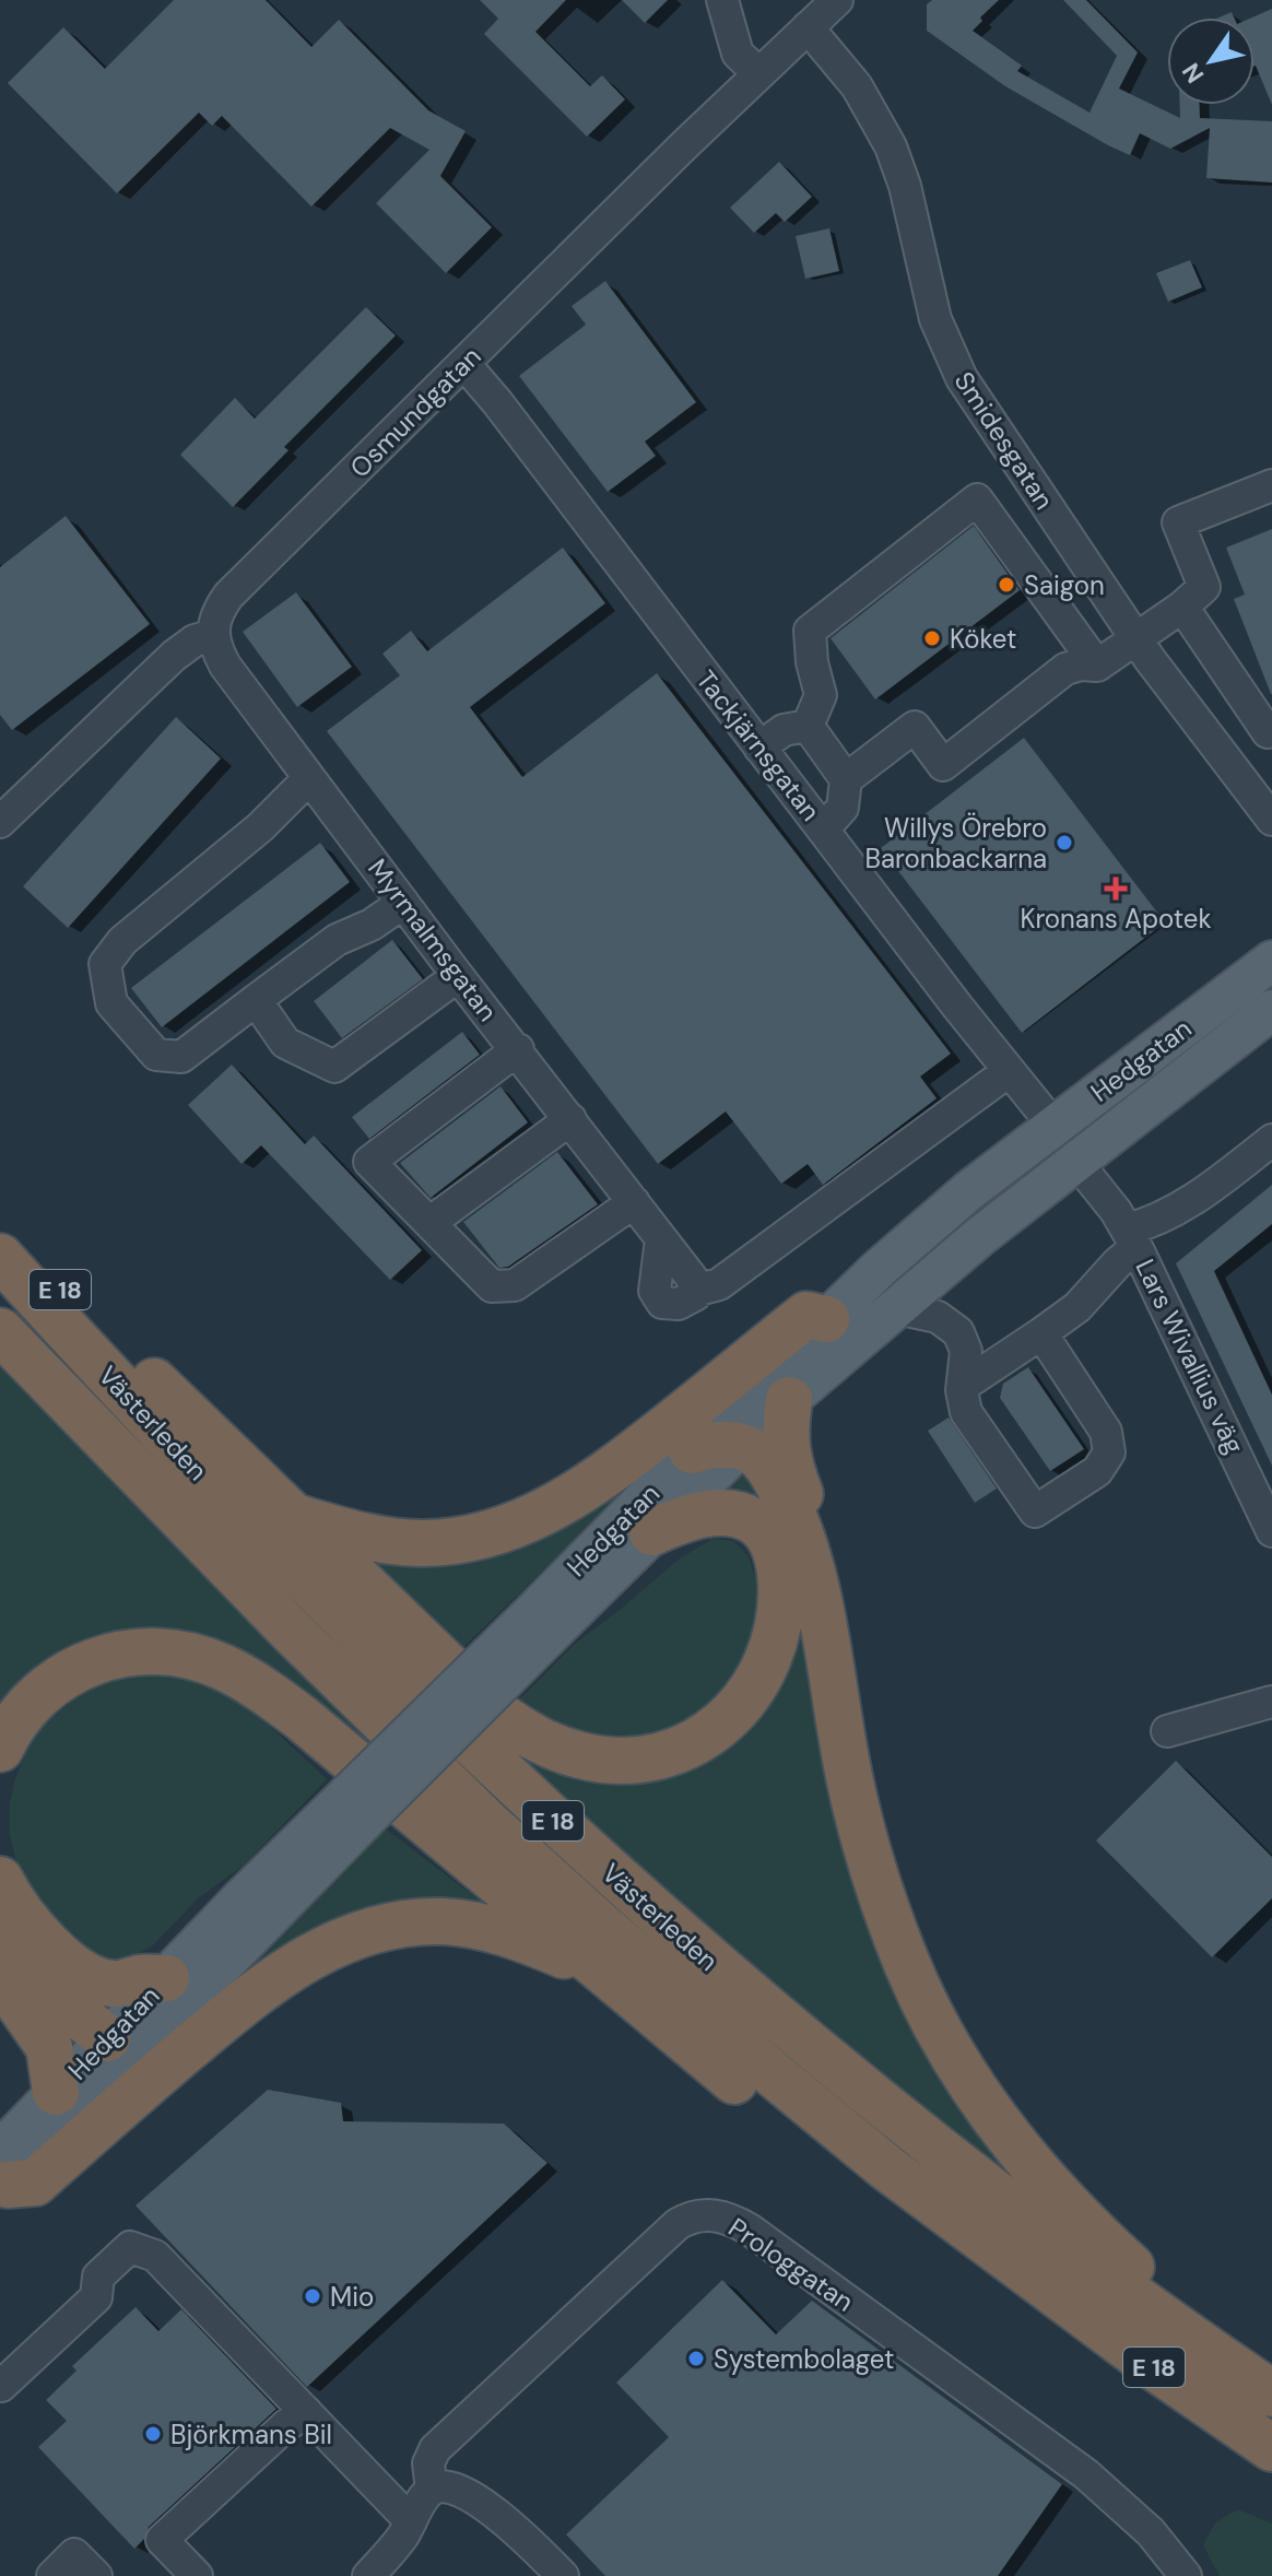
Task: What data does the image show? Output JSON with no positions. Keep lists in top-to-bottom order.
{
  "streets": {
    "highway": ["E 18", "Västerleden"],
    "main road": ["Hedgatan"],
    "street": [
      "Osmundgatan",
      "Smidesgatan",
      "Tackjärnsgatan",
      "Myrmalmsgatan",
      "Lars Wivallius väg",
      "Prologgatan"
    ]
  },
  "crossings": [
    ["Osmundgatan", "Smidesgatan"],
    ["Osmundgatan", "Tackjärnsgatan"],
    ["Osmundgatan", "Myrmalmsgatan"],
    ["Tackjärnsgatan", "Myrmalmsgatan"],
    ["Tackjärnsgatan", "Hedgatan"],
    ["Hedgatan", "E 18"],
    ["Hedgatan", "Lars Wivallius väg"],
    ["E 18", "Västerleden"]
  ],
  "places": {
    "other": [
      "Saigon",
      "Köket",
      "Willys Örebro Baronbackarna",
      "Mio",
      "Systembolaget",
      "Björkmans Bil"
    ],
    "health": ["Kronans Apotek"]
  },
  "north": "bottom left"
}
